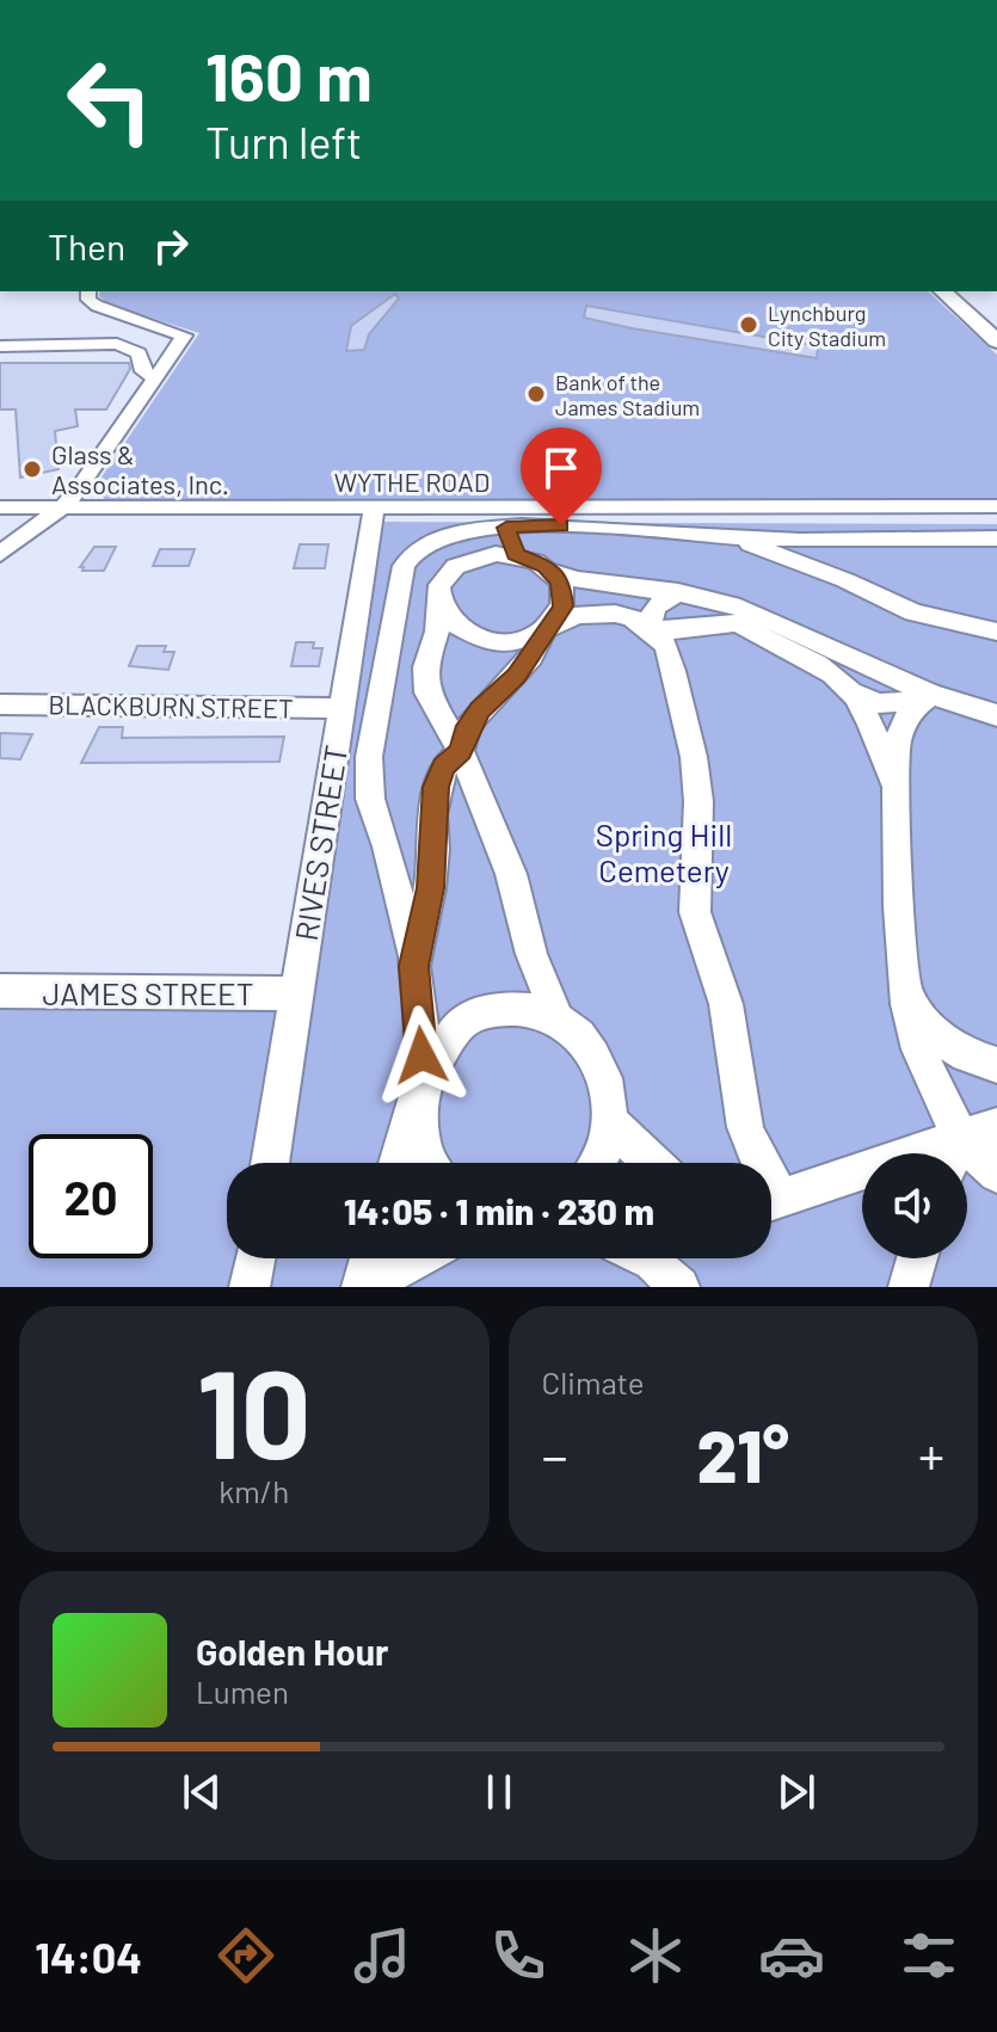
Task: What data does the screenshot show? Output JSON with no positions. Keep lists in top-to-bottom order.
{
  "streets": {
    "street": [
      "WYTHE ROAD",
      "BLACKBURN STREET",
      "RIVES STREET",
      "JAMES STREET"
    ]
  },
  "crossings": [
    ["WYTHE ROAD", "RIVES STREET"],
    ["BLACKBURN STREET", "RIVES STREET"],
    ["RIVES STREET", "JAMES STREET"]
  ],
  "parks": ["Spring Hill Cemetery"],
  "places": ["Lynchburg City Stadium", "Bank of the James Stadium", "Glass & Associates, Inc."],
  "page": {
    "turn": ["160 m", "Turn left"],
    "then": "Then",
    "limit": "20",
    "trip": "14:05 · 1 min · 230 m",
    "tile": [
      ["10", "km/h"],
      "Climate"
    ],
    "heat": ["−", "21°", "+"],
    "song": ["Golden Hour", "Lumen"],
    "tabs": "14:04"
  }
}
